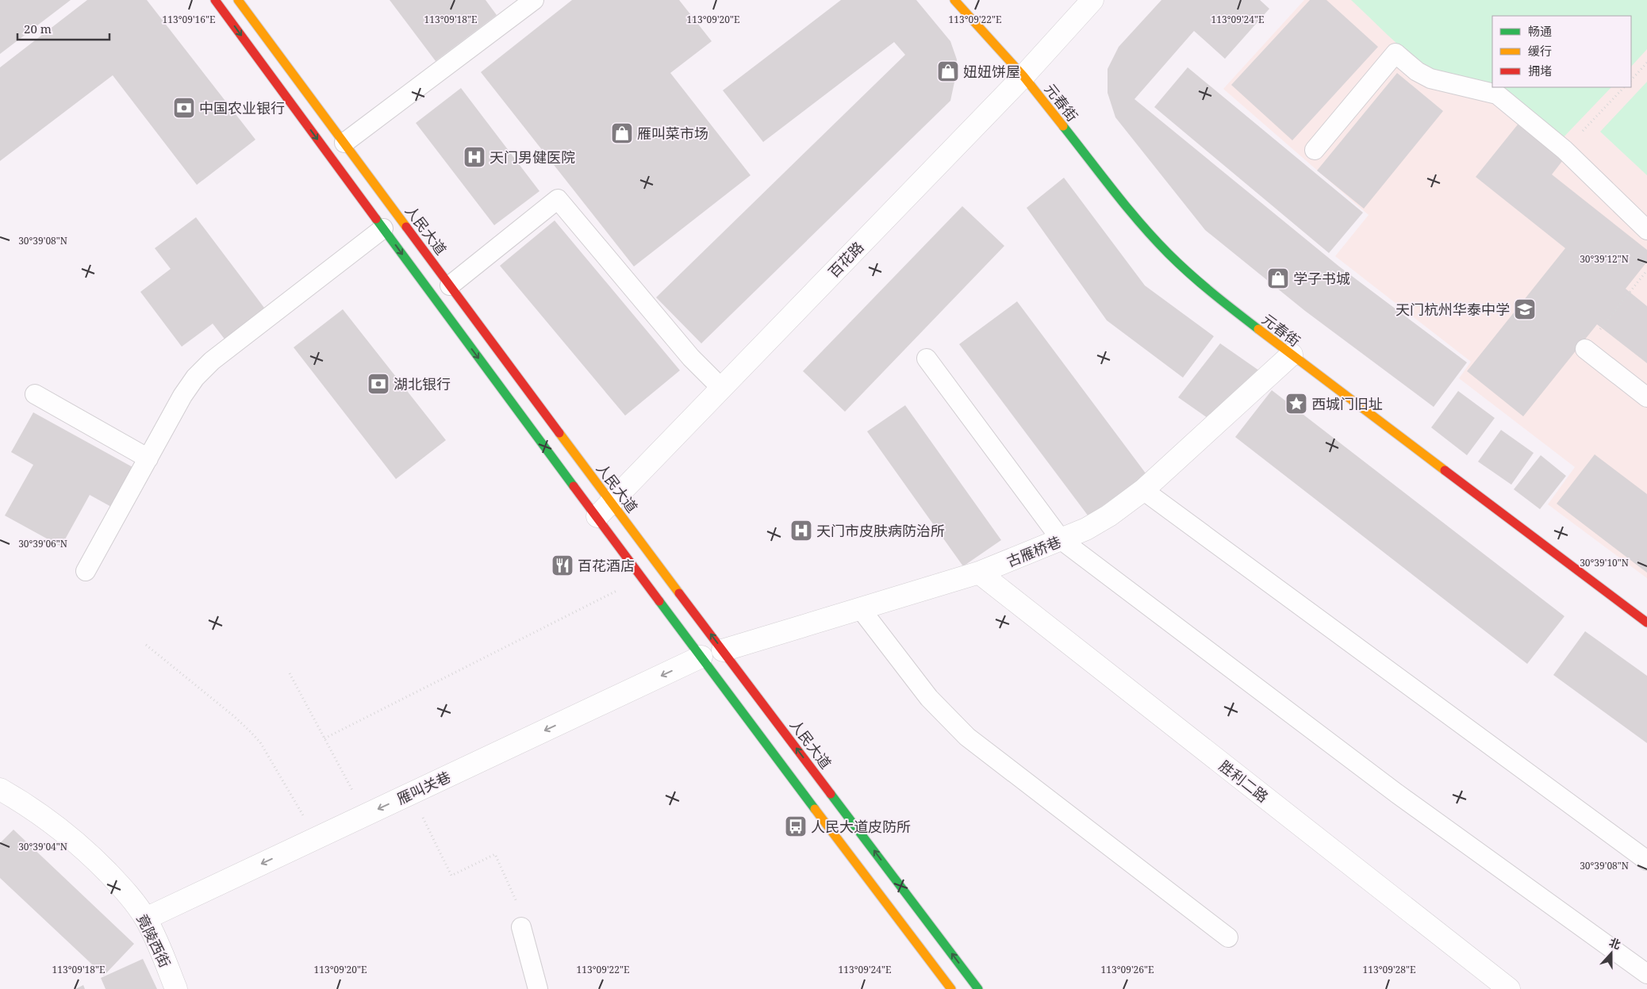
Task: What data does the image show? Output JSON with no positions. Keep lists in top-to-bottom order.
{
  "streets": {
    "main road": ["元春街", "人民大道"],
    "street": [
      "百花路",
      "古雁桥巷",
      "胜利二路",
      "雁叫关巷",
      "竟陵西街"
    ]
  },
  "crossings": [
    ["元春街", "百花路"],
    ["元春街", "古雁桥巷"],
    ["人民大道", "百花路"],
    ["人民大道", "古雁桥巷"],
    ["人民大道", "雁叫关巷"],
    ["古雁桥巷", "胜利二路"],
    ["雁叫关巷", "竟陵西街"]
  ],
  "one_way": ["雁叫关巷"],
  "places": {
    "shop": ["妞妞饼屋", "雁叫菜市场", "学子书城"],
    "bank": ["中国农业银行", "湖北银行"],
    "hospital": ["天门男健医院", "天门市皮肤病防治所"],
    "school or university": ["天门杭州华泰中学"],
    "place": ["西城门旧址"],
    "restaurant": ["百花酒店"],
    "bus stop": ["人民大道皮防所"]
  },
  "legend": ["畅通", "缓行", "拥堵"],
  "scale_bar": "20 m",
  "north": "top",
  "coordinates": [
    "113°09'24\"E",
    "113°09'16\"E",
    "113°09'18\"E",
    "113°09'20\"E",
    "113°09'22\"E",
    "30°39'08\"N",
    "30°39'12\"N",
    "30°39'06\"N",
    "30°39'10\"N",
    "30°39'04\"N",
    "113°09'26\"E",
    "113°09'28\"E"
  ]
}
